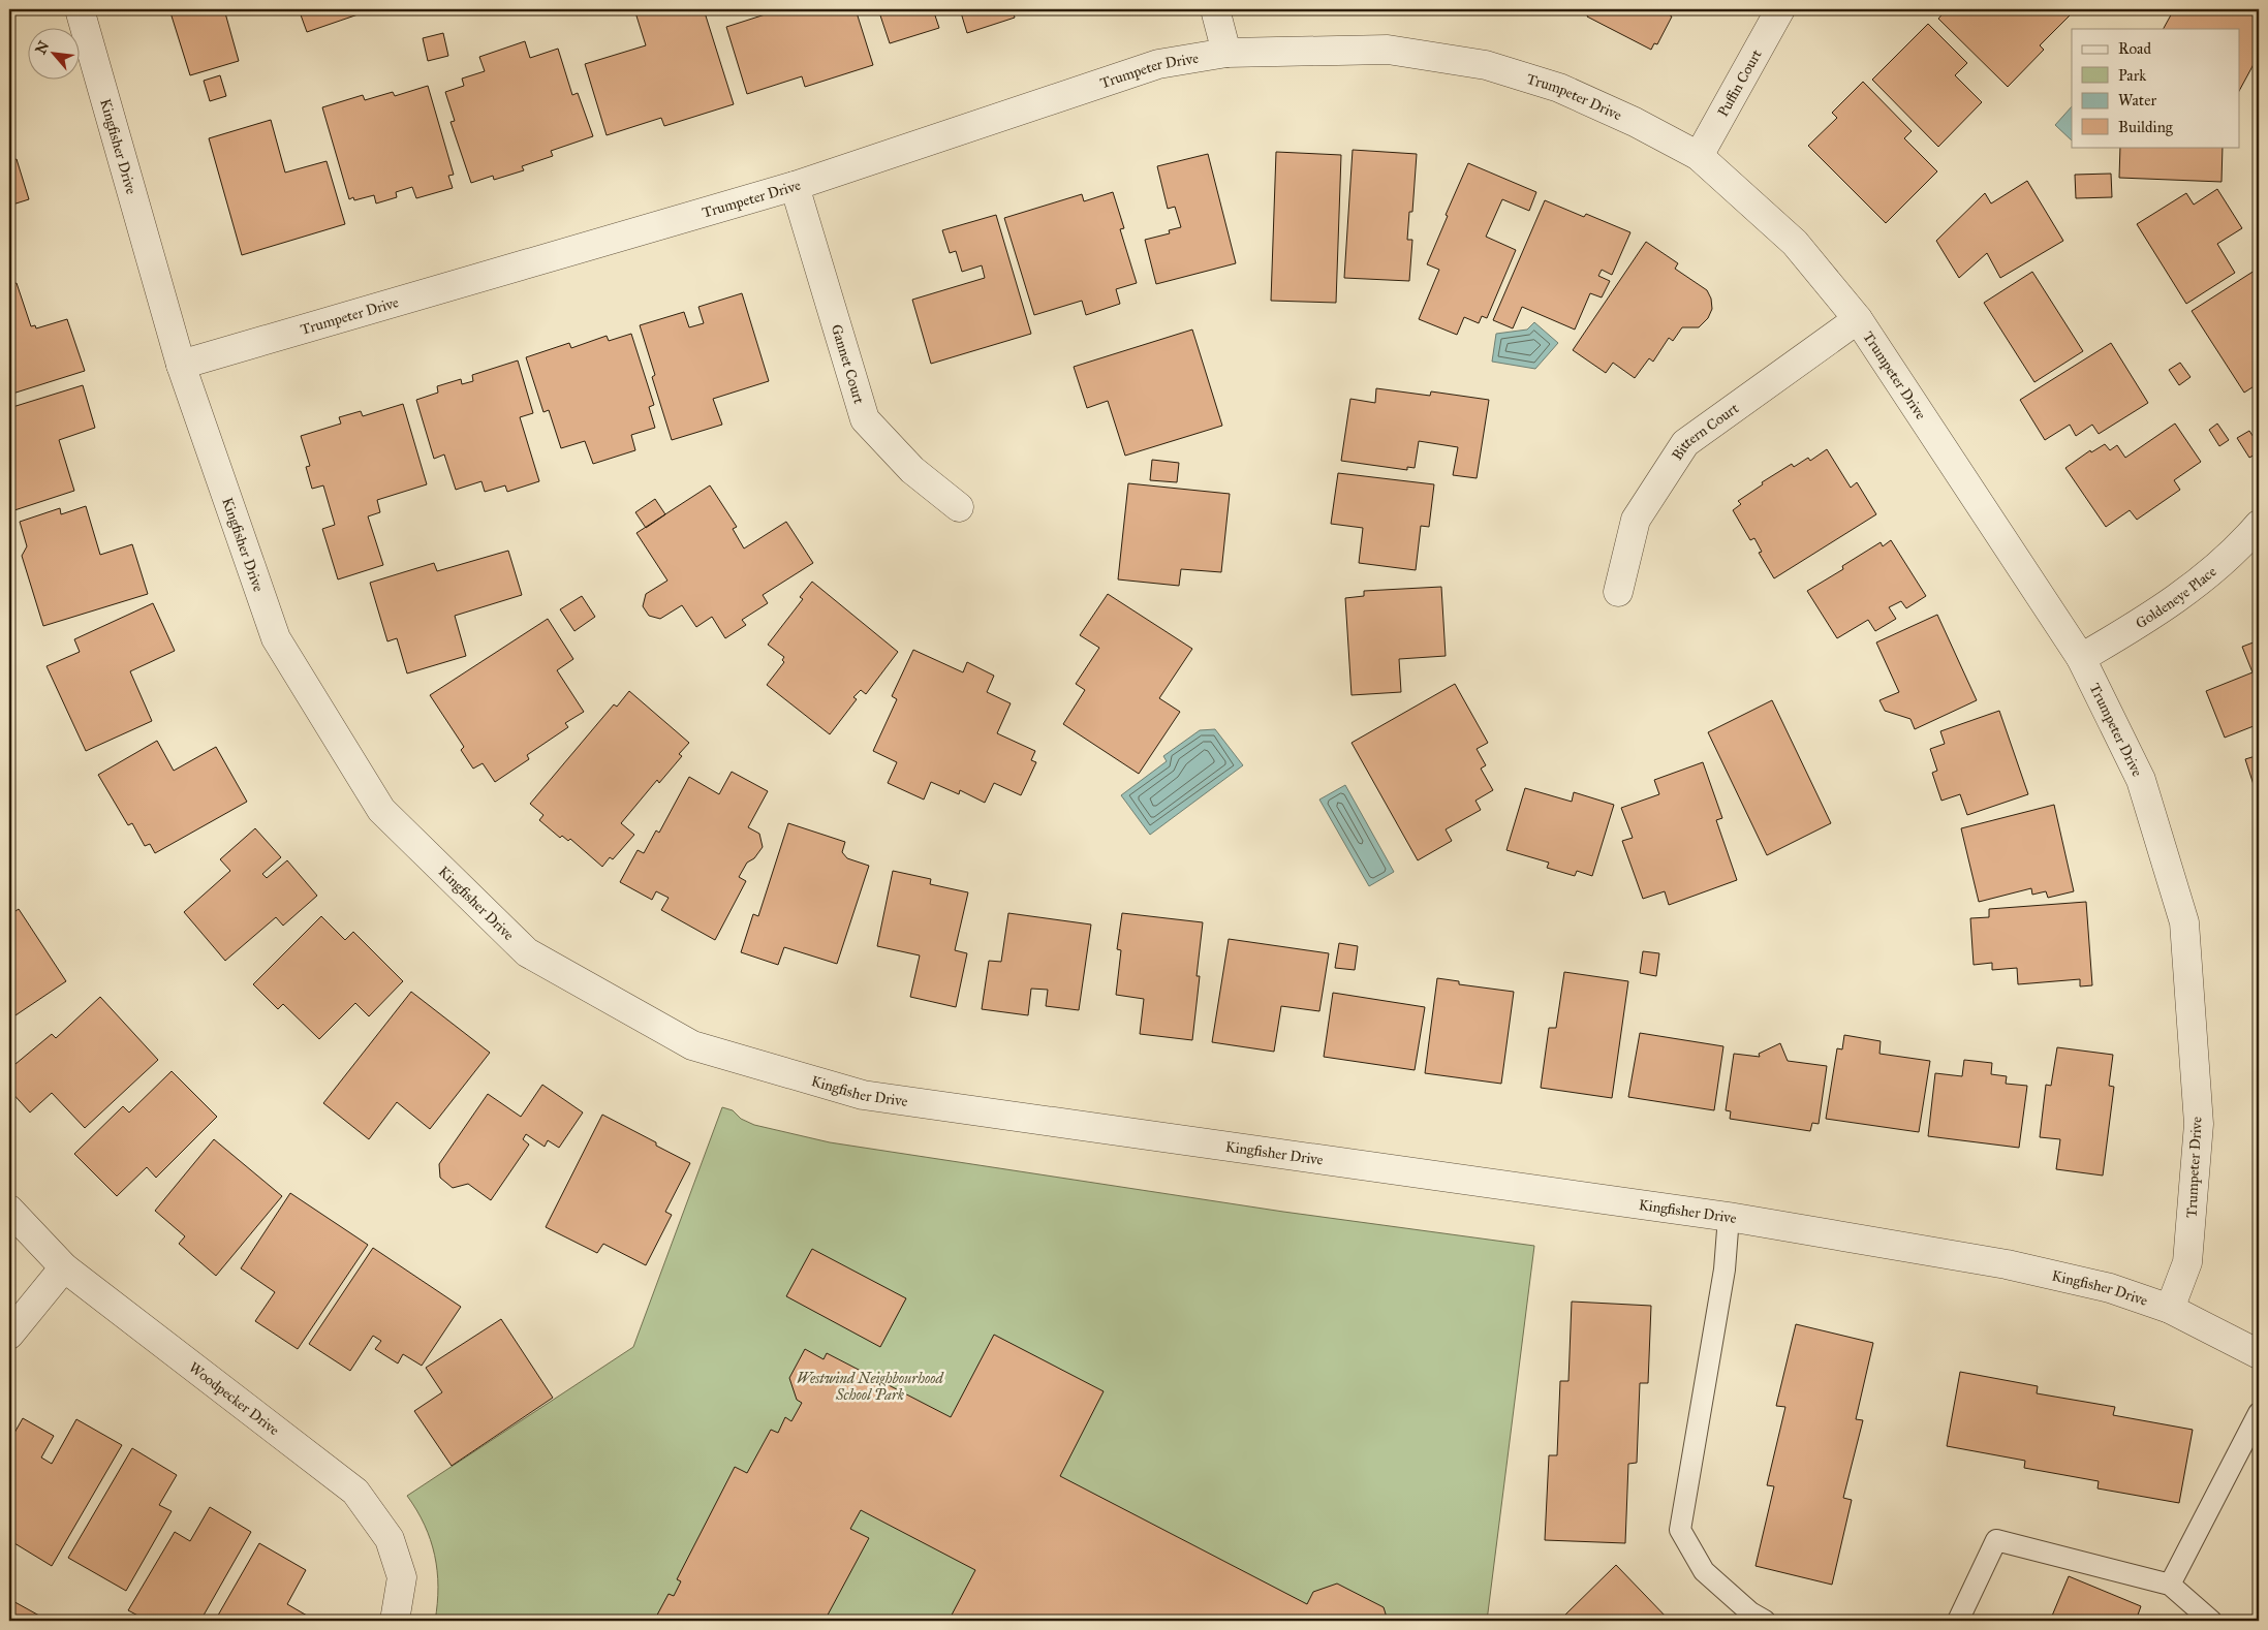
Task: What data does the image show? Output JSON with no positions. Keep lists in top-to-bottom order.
{
  "streets": {
    "street": [
      "Trumpeter Drive",
      "Puffin Court",
      "Kingfisher Drive",
      "Gannet Court",
      "Bittern Court",
      "Goldeneye Place",
      "Woodpecker Drive"
    ]
  },
  "crossings": [
    ["Trumpeter Drive", "Puffin Court"],
    ["Trumpeter Drive", "Kingfisher Drive"],
    ["Trumpeter Drive", "Gannet Court"],
    ["Trumpeter Drive", "Bittern Court"],
    ["Trumpeter Drive", "Goldeneye Place"]
  ],
  "parks": ["Westwind Neighbourhood School Park"],
  "legend": [
    "Road",
    "Park",
    "Water",
    "Building"
  ],
  "north": "top left"
}
